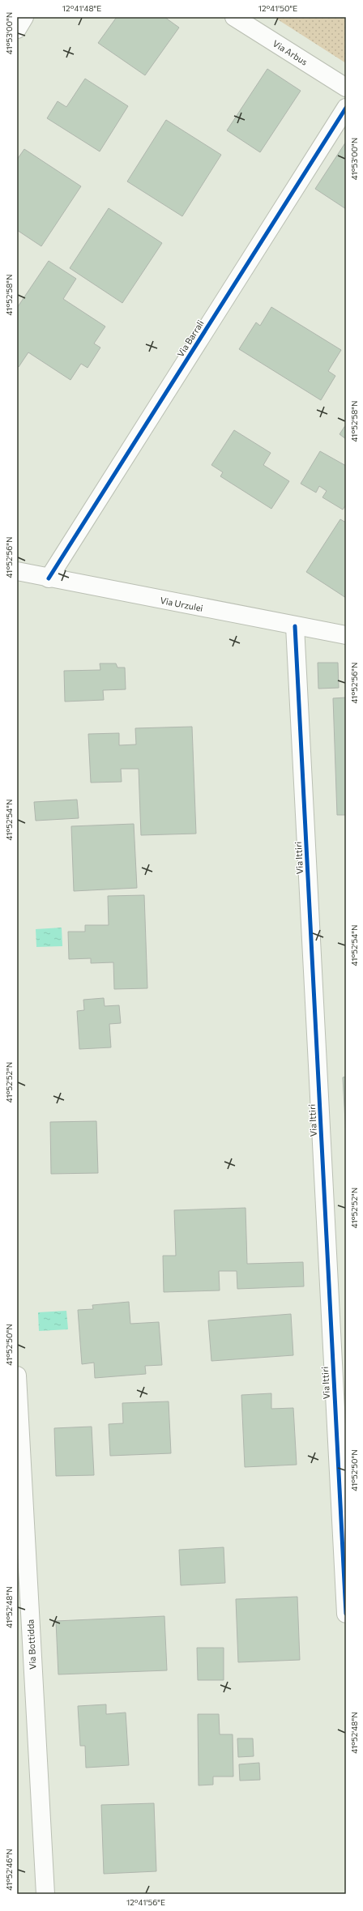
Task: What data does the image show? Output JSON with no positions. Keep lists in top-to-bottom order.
{
  "streets": {
    "street": [
      "Via Arbus",
      "Via Barrali",
      "Via Urzulei",
      "Via Ittiri",
      "Via Bottidda"
    ]
  },
  "crossings": [
    ["Via Barrali", "Via Urzulei"],
    ["Via Urzulei", "Via Ittiri"]
  ],
  "coordinates": [
    "12°41'48\"E",
    "12°41'50\"E",
    "41°53'00\"N",
    "41°52'58\"N",
    "41°52'56\"N",
    "41°52'54\"N",
    "41°52'52\"N",
    "41°52'50\"N",
    "41°52'48\"N",
    "41°52'46\"N",
    "12°41'56\"E"
  ]
}
